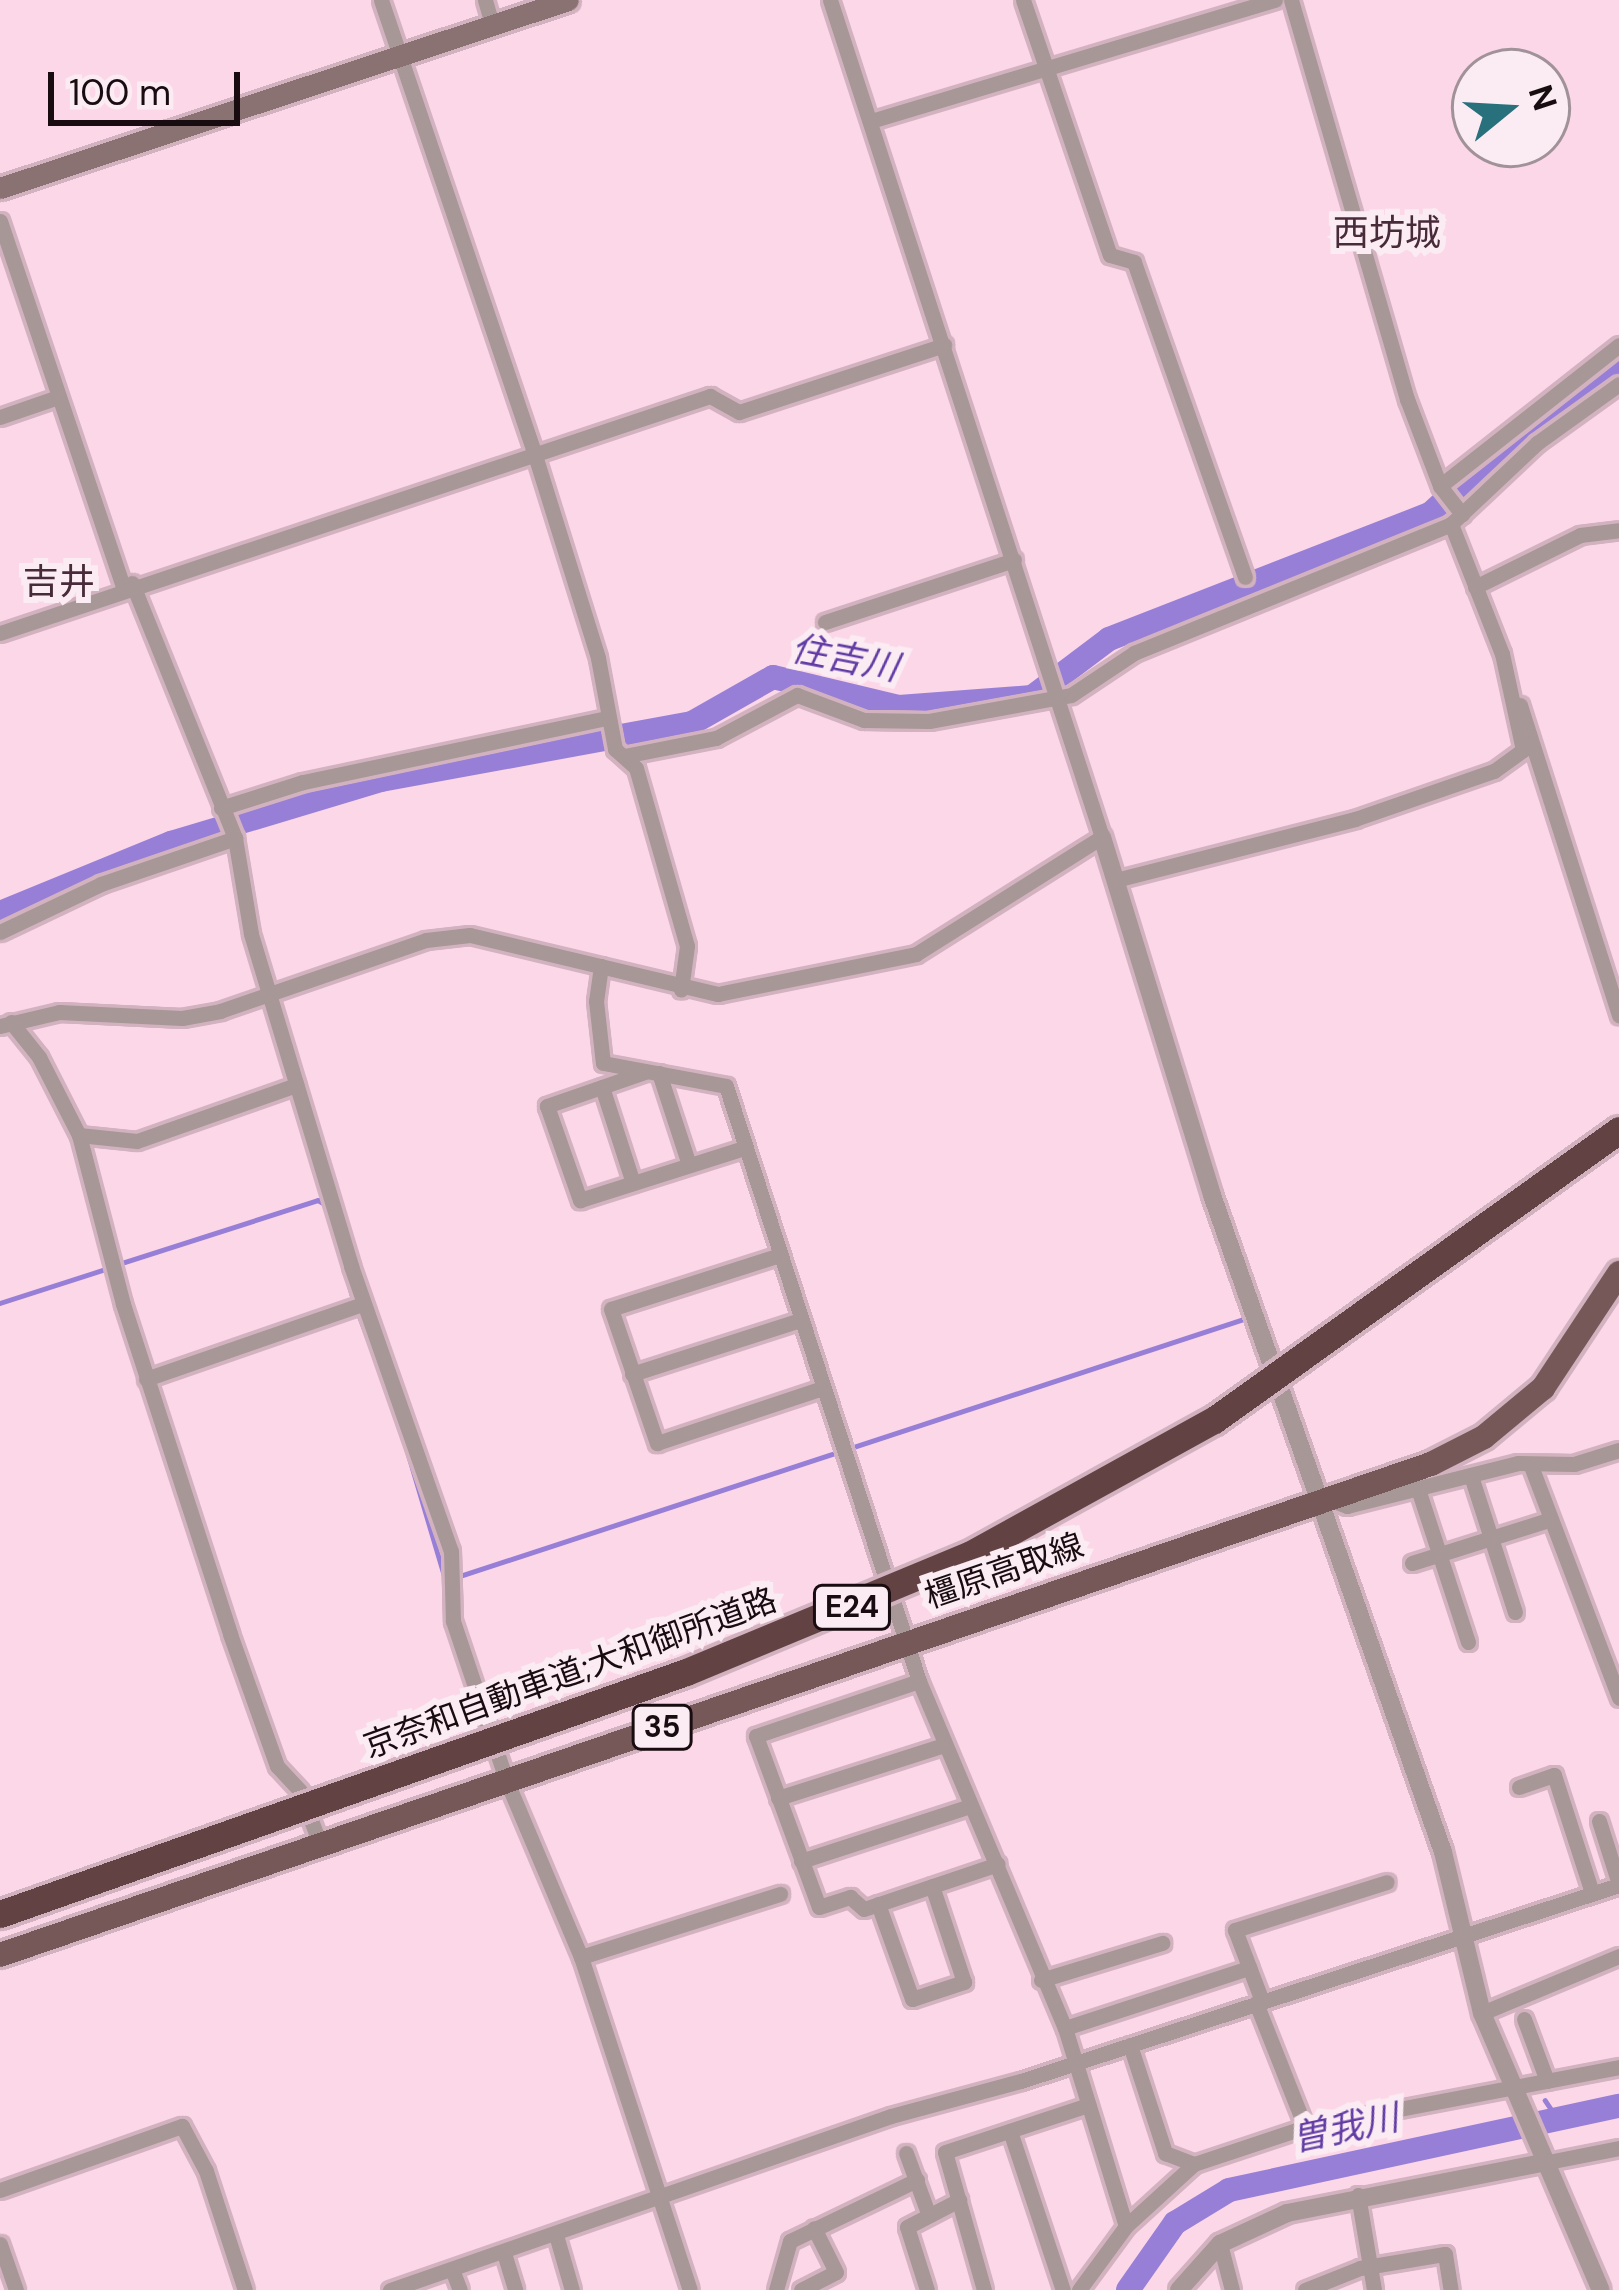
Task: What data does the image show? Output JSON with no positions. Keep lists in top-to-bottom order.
{
  "streets": {
    "highway": ["E24", "京奈和自動車道;大和御所道路"],
    "main road": ["橿原高取線", "35"]
  },
  "districts": ["西坊城", "吉井"],
  "water": ["住吉川", "曽我川"],
  "scale_bar": "100 m",
  "north": "right"
}
